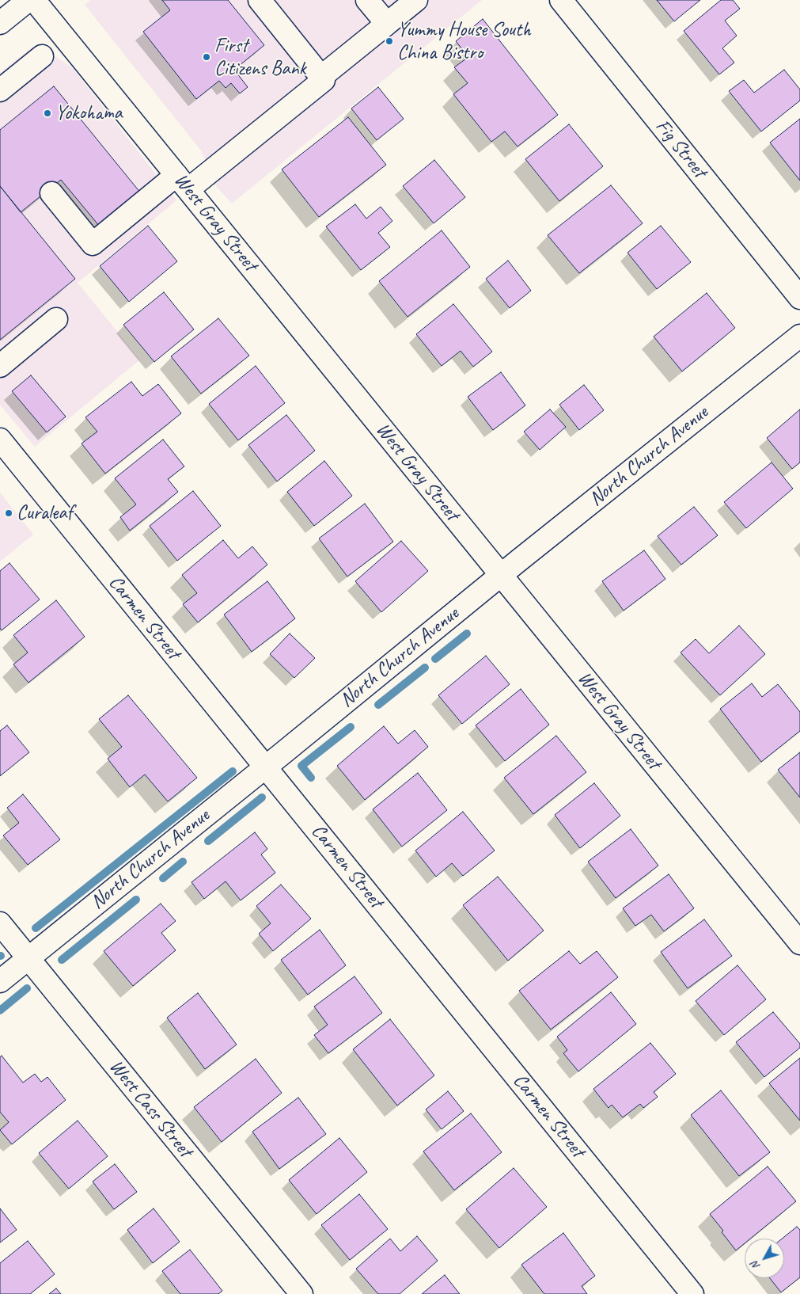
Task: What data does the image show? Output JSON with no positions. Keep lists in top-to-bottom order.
{
  "streets": {
    "street": [
      "Fig Street",
      "West Gray Street",
      "North Church Avenue",
      "Carmen Street",
      "West Cass Street"
    ]
  },
  "crossings": [
    ["West Gray Street", "North Church Avenue"],
    ["North Church Avenue", "Carmen Street"],
    ["North Church Avenue", "West Cass Street"]
  ],
  "places": [
    "Yummy House South China Bistro",
    "First Citizens Bank",
    "Yokohama",
    "Curaleaf"
  ],
  "north": "bottom left"
}
